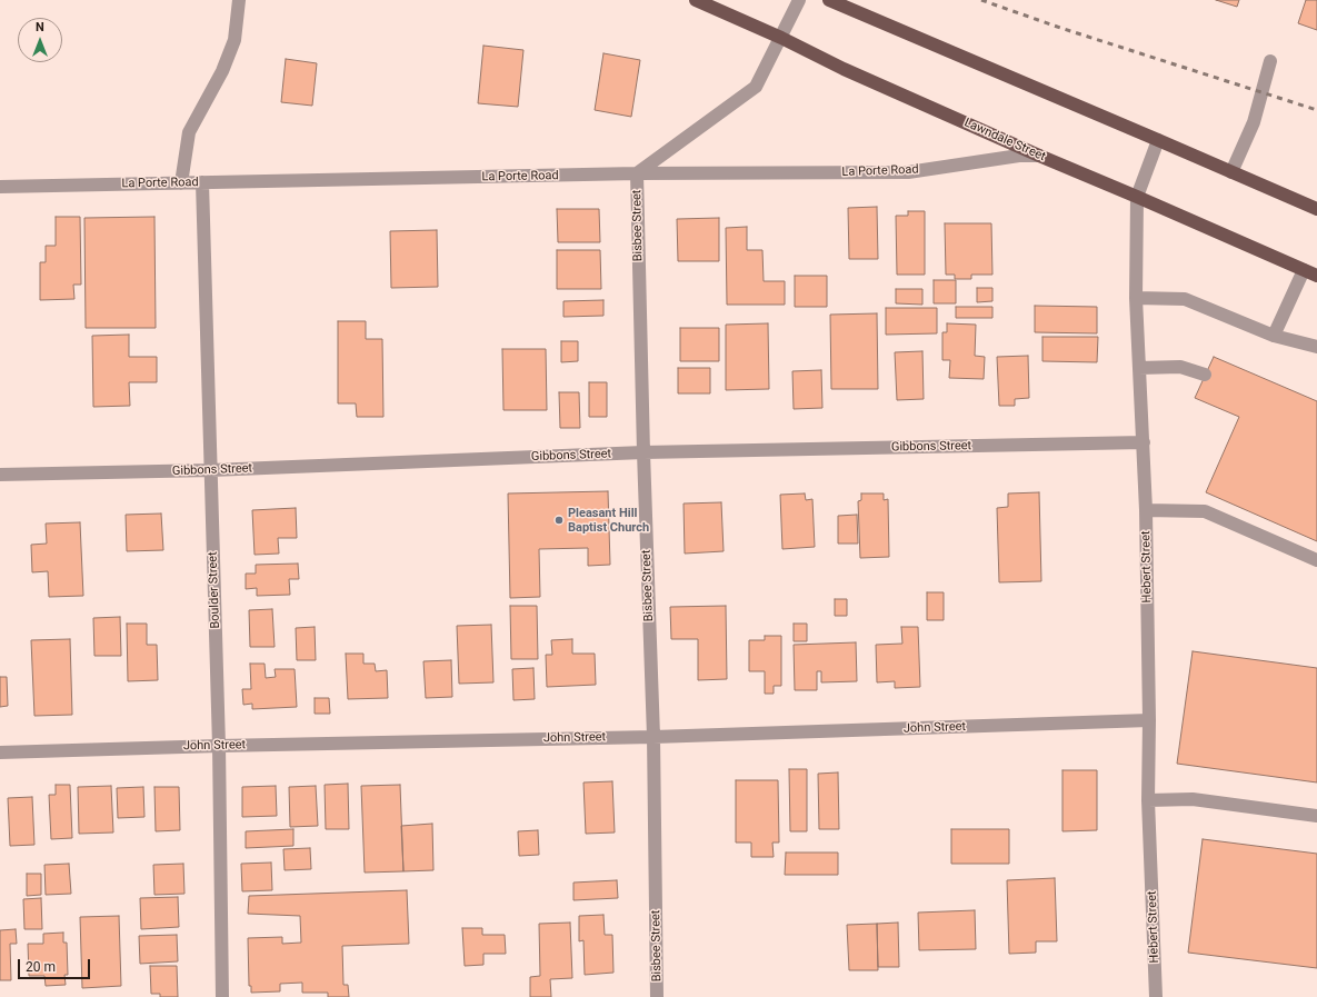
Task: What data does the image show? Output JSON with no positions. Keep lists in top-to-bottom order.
{
  "streets": {
    "main road": ["Lawndale Street"],
    "street": [
      "La Porte Road",
      "Bisbee Street",
      "Gibbons Street",
      "Hebert Street",
      "Boulder Street",
      "John Street"
    ]
  },
  "crossings": [
    ["Lawndale Street", "La Porte Road"],
    ["Lawndale Street", "Hebert Street"],
    ["La Porte Road", "Bisbee Street"],
    ["La Porte Road", "Boulder Street"],
    ["Bisbee Street", "Gibbons Street"],
    ["Bisbee Street", "John Street"],
    ["Gibbons Street", "Hebert Street"],
    ["Gibbons Street", "Boulder Street"],
    ["Hebert Street", "John Street"],
    ["Boulder Street", "John Street"]
  ],
  "places": ["Pleasant Hill Baptist Church"],
  "scale_bar": "20 m",
  "north": "top"
}
